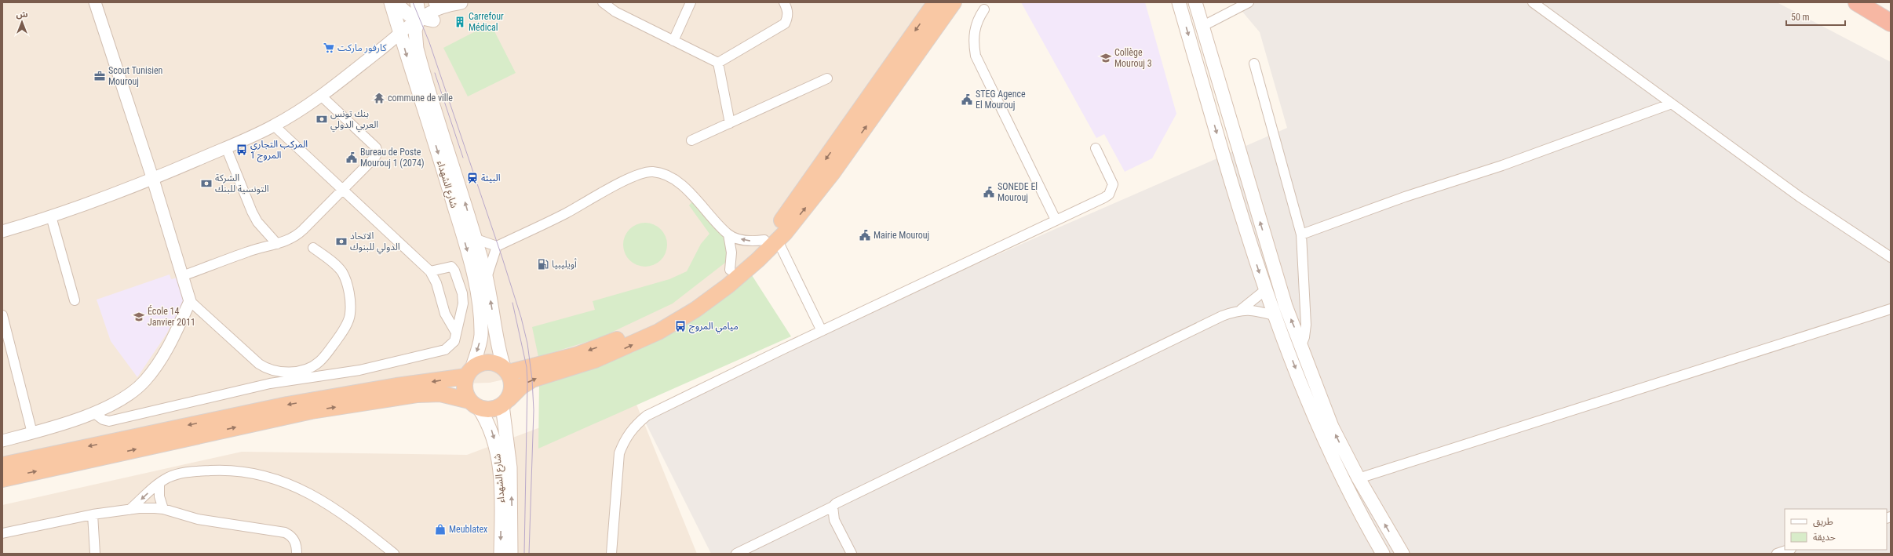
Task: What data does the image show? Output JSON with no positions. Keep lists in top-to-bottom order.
{
  "streets": {
    "main road": ["شارع الشهداء"]
  },
  "places": {
    "building": ["Carrefour Médical"],
    "supermarket": ["كارفور ماركت"],
    "school or university": ["Collège Mourouj 3", "École 14 Janvier 2011"],
    "office": ["Scout Tunisien Mourouj"],
    "temple": ["commune de ville"],
    "public building": [
      "STEG Agence El Mourouj",
      "Bureau de Poste Mourouj 1 (2074)",
      "SONEDE El Mourouj",
      "Mairie Mourouj"
    ],
    "bank": ["بنك تونس العربي الدولي", "الشركة التونسية للبنك", "الاتحاد الدولي للبنوك"],
    "bus stop": ["المركب التجاري المروج 1", "ميامي المروج"],
    "station": ["البيئة"],
    "fuel station": ["أويليبيا"],
    "shop": ["Meublatex"]
  },
  "legend": ["طريق", "حديقة"],
  "scale_bar": "50 m",
  "north": "top"
}
